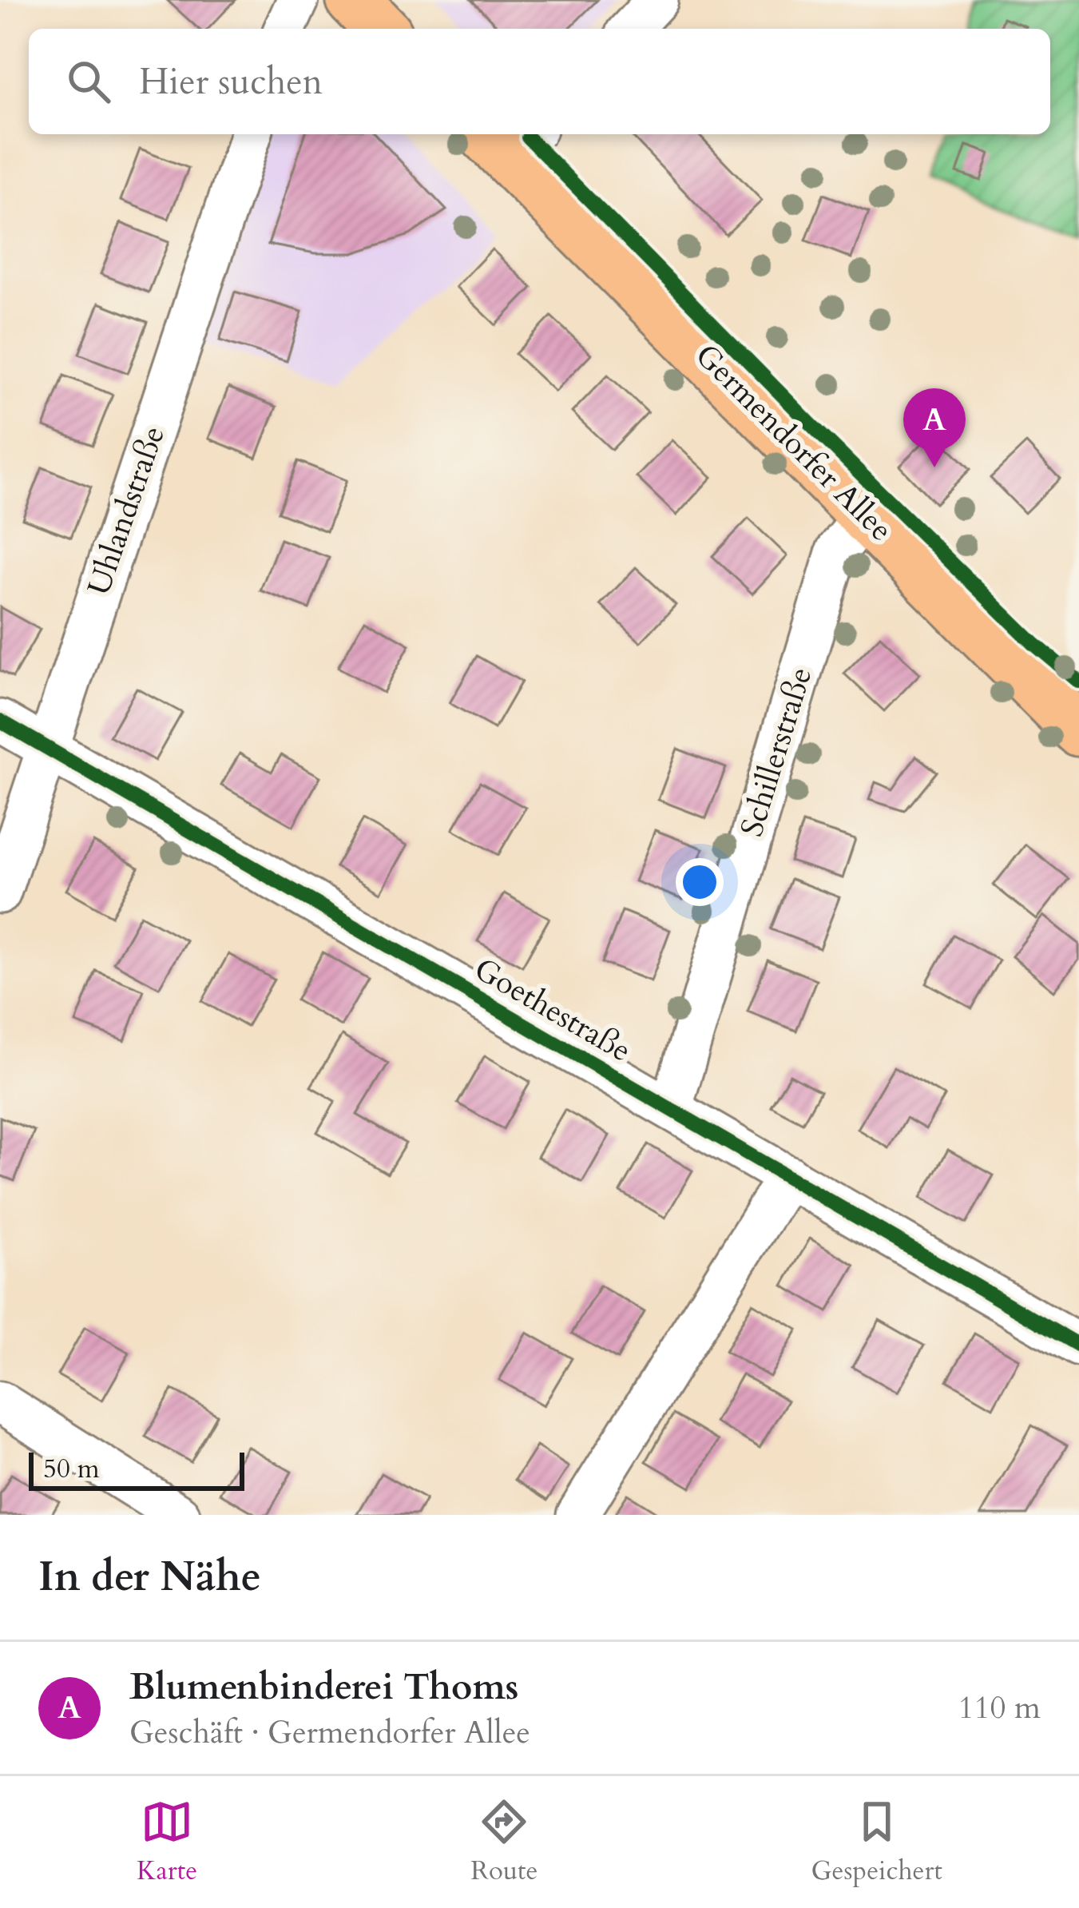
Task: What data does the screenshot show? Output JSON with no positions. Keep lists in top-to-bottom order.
{
  "streets": {
    "main road": ["Germendorfer Allee"],
    "street": ["Uhlandstraße", "Schillerstraße", "Goethestraße"]
  },
  "crossings": [
    ["Germendorfer Allee", "Schillerstraße"],
    ["Uhlandstraße", "Goethestraße"],
    ["Schillerstraße", "Goethestraße"]
  ],
  "scale_bar": "50 m",
  "page": {
    "search": "Hier suchen",
    "pins": "A",
    "scale": "50 m",
    "heading": "In der Nähe",
    "list": [
      {
        "mark": "A",
        "name": "Blumenbinderei Thoms",
        "note": "Geschäft · Germendorfer Allee",
        "value": "110 m"
      }
    ],
    "nav": ["Karte", "Route", "Gespeichert"]
  }
}
